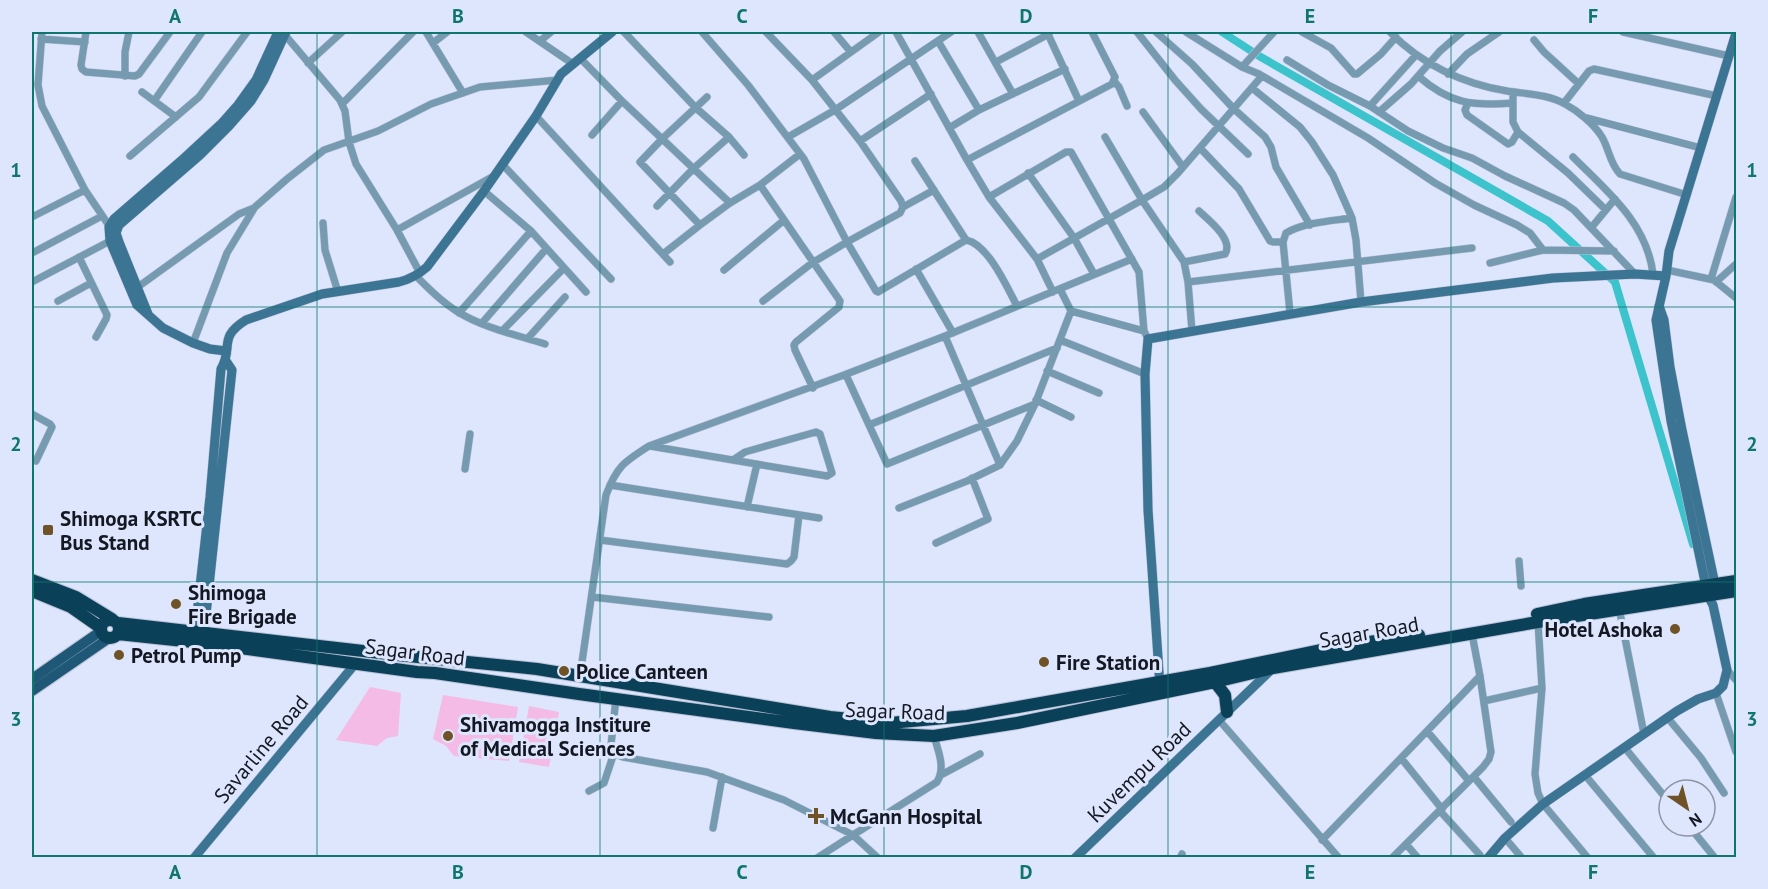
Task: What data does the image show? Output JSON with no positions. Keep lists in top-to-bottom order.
{
  "streets": {
    "highway": ["Sagar Road"],
    "street": ["Savarline Road", "Kuvempu Road"]
  },
  "crossings": [
    ["Sagar Road", "Savarline Road"],
    ["Sagar Road", "Kuvempu Road"]
  ],
  "places": {
    "transit": ["Shimoga KSRTC Bus Stand"],
    "other": [
      "Shimoga Fire Brigade",
      "Hotel Ashoka",
      "Petrol Pump",
      "Fire Station",
      "Police Canteen",
      "Shivamogga Institure of Medical Sciences"
    ],
    "health": ["McGann Hospital"]
  },
  "north": "bottom right",
  "grid": {
    "columns": [
      "A",
      "B",
      "C",
      "D",
      "E",
      "F"
    ],
    "rows": ["1", "2", "3"]
  }
}
